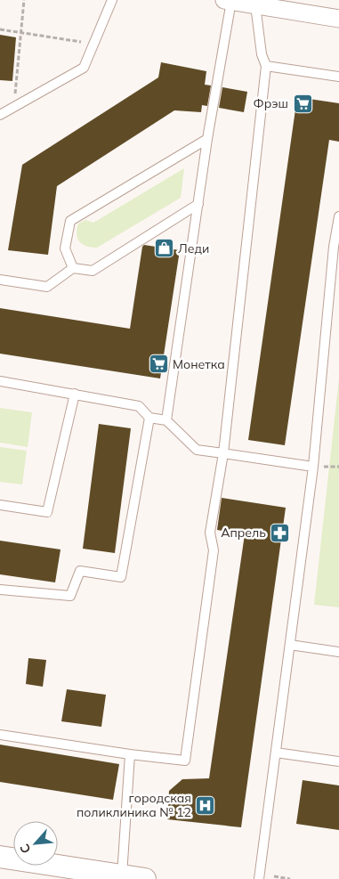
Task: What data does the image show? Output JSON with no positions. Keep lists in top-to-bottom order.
{
  "places": {
    "supermarket": ["Фрэш", "Монетка"],
    "shop": ["Леди"],
    "pharmacy": ["Апрель"],
    "hospital": ["городская поликлиника № 12"]
  },
  "north": "bottom left"
}
